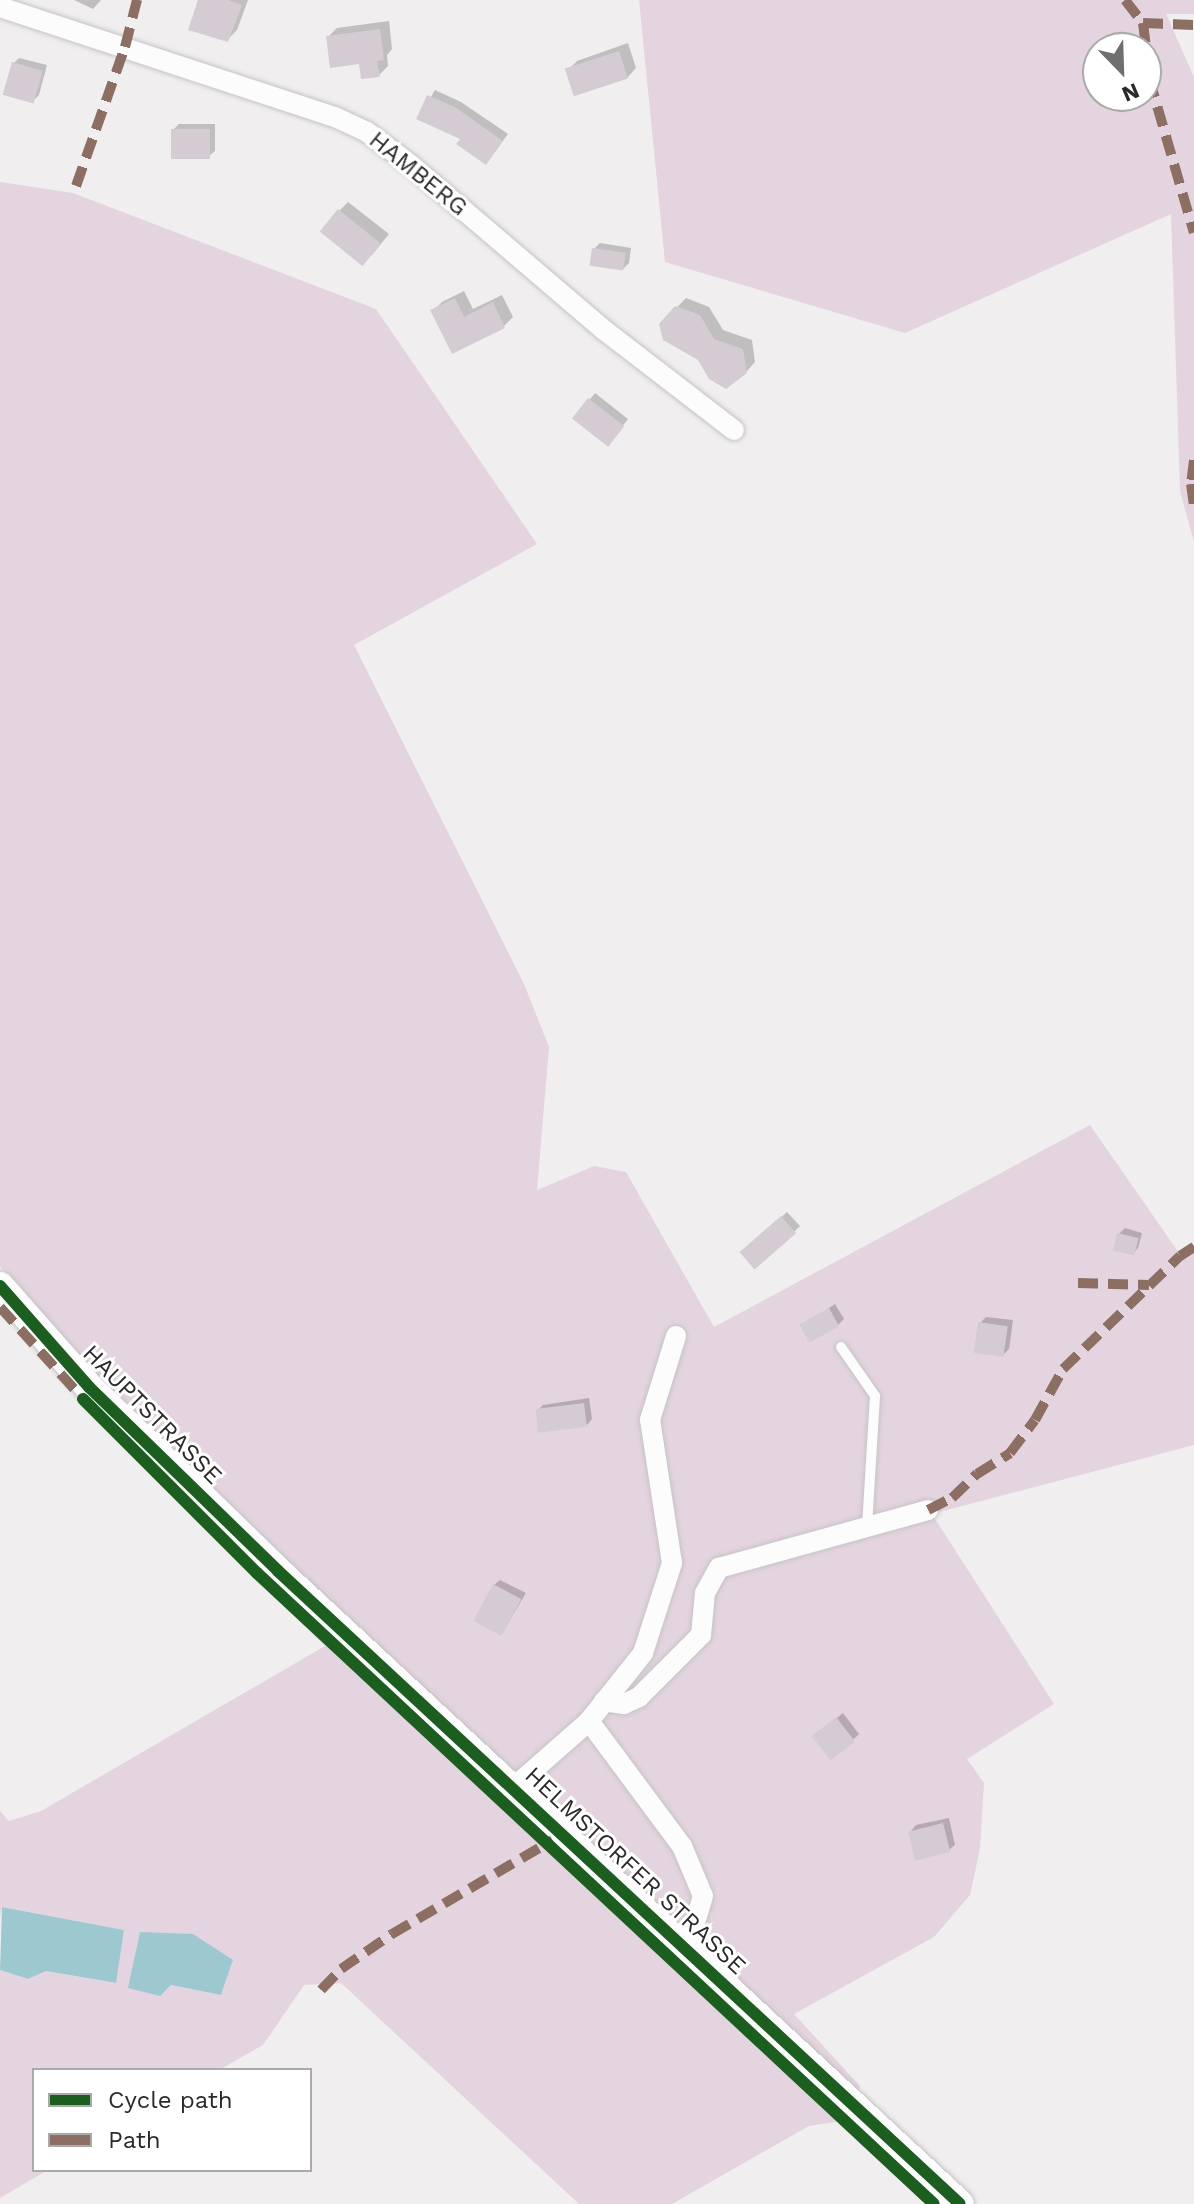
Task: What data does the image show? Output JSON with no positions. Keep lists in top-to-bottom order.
{
  "streets": {
    "main road": ["HAUPTSTRASSE", "HELMSTORFER STRASSE"],
    "street": ["HAMBERG"]
  },
  "crossings": [
    ["HAUPTSTRASSE", "HELMSTORFER STRASSE"]
  ],
  "legend": ["Cycle path", "Path"],
  "north": "bottom right"
}
